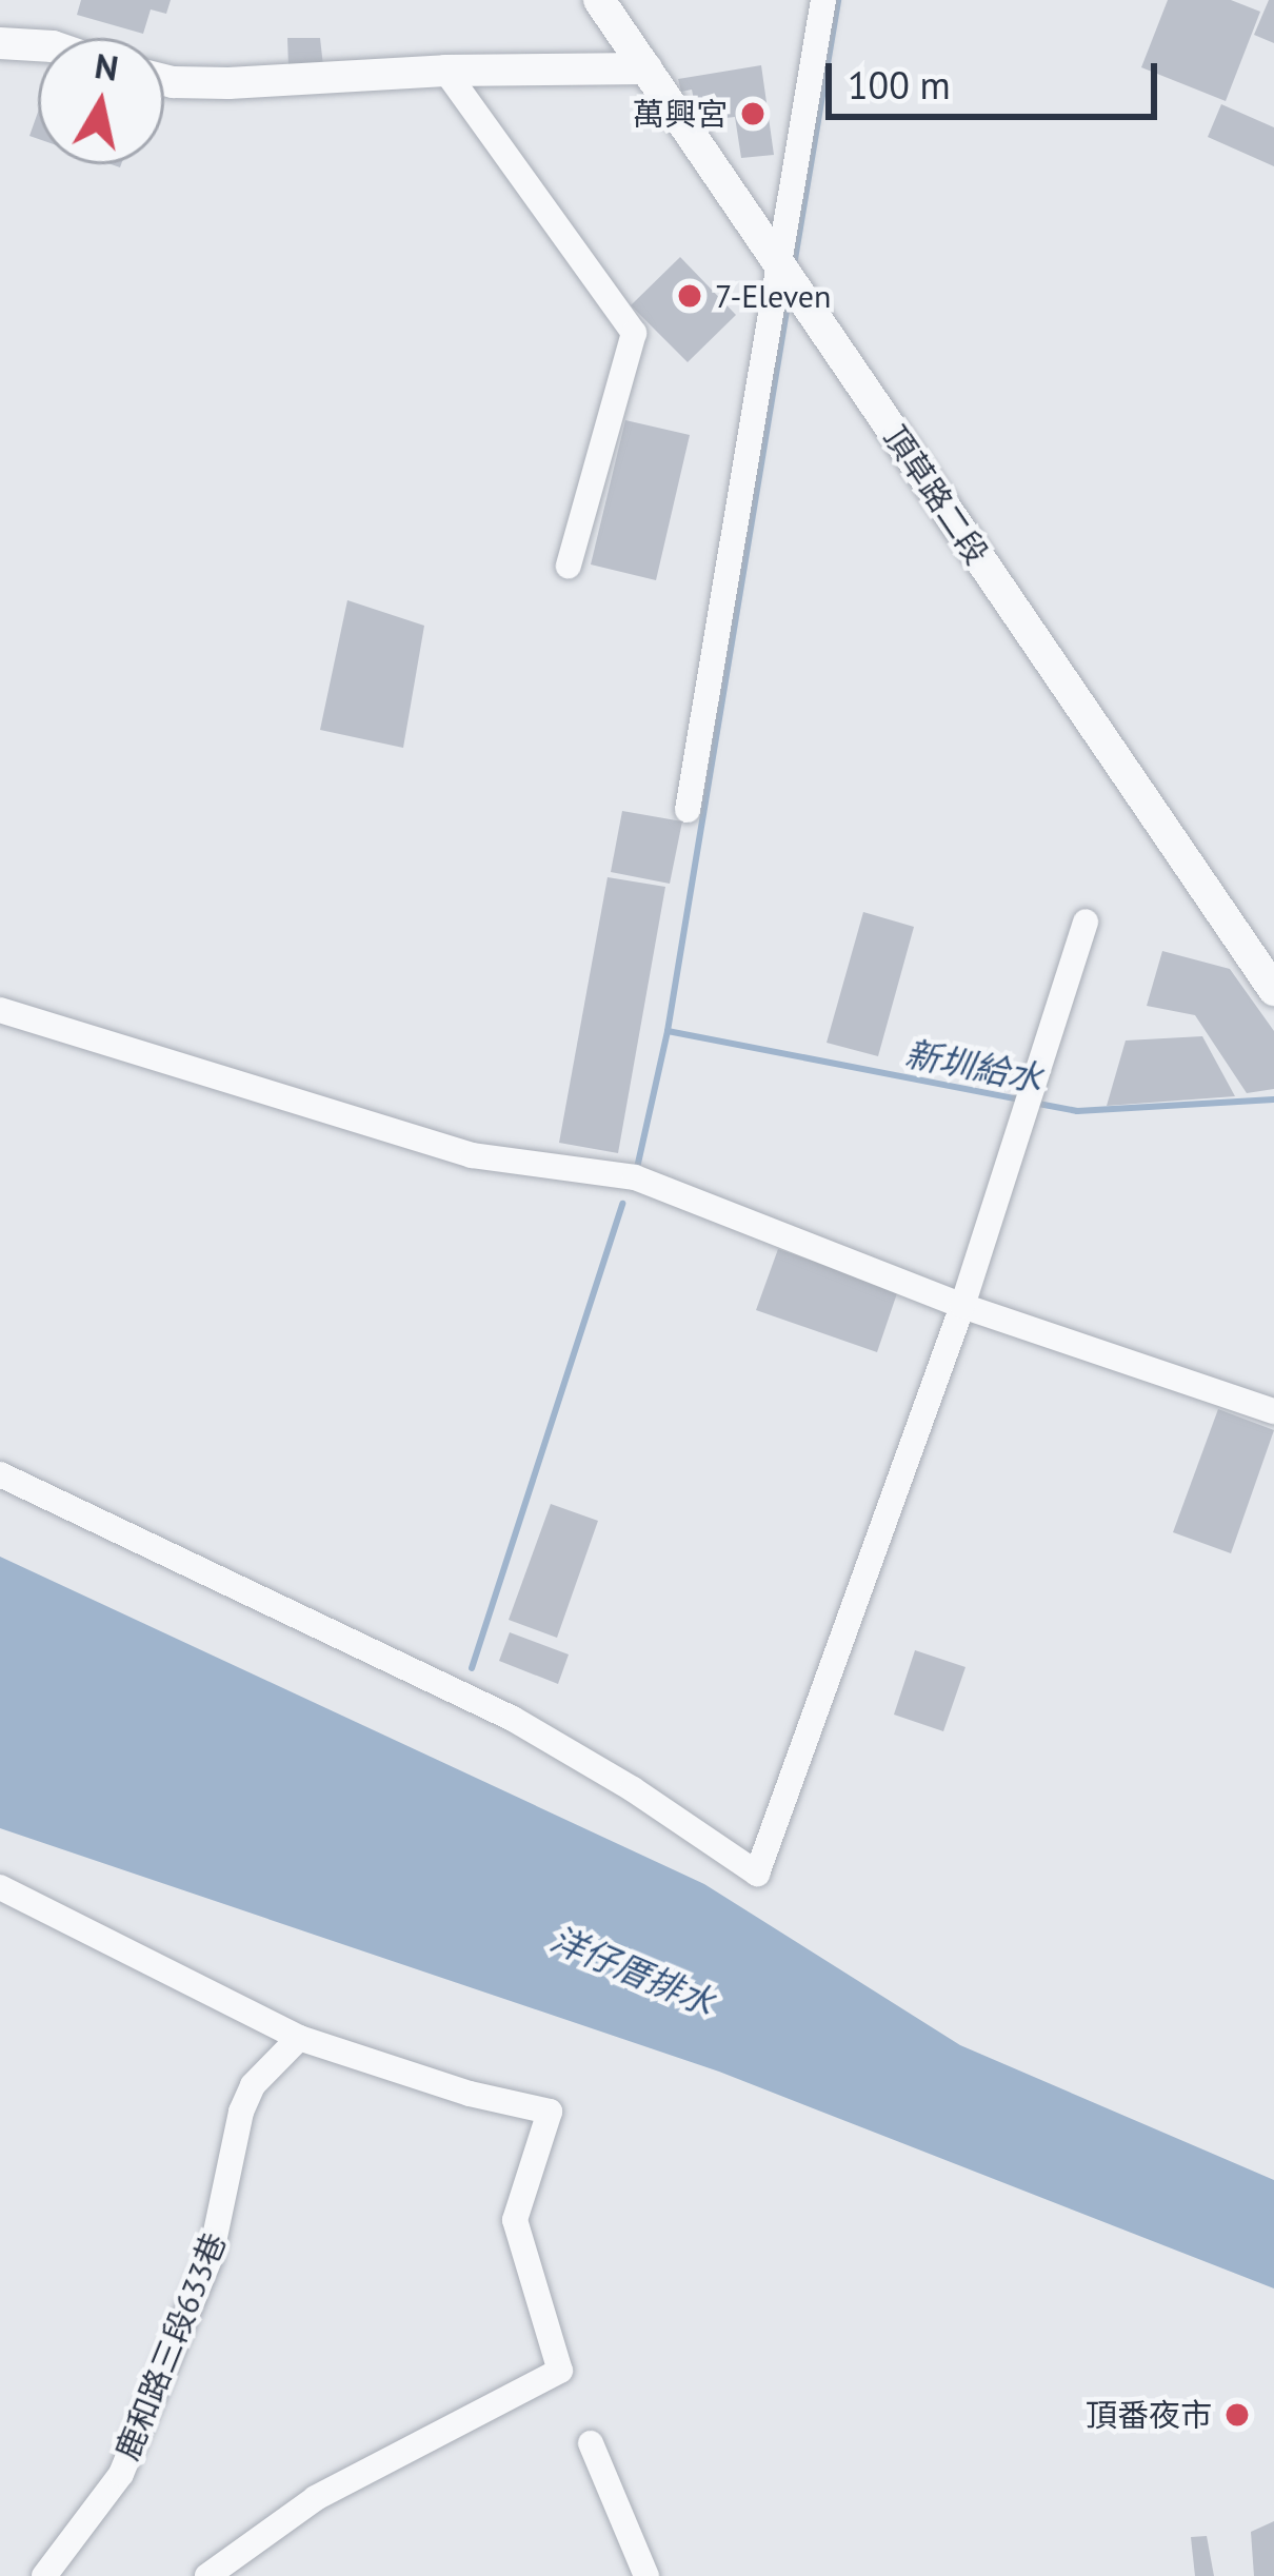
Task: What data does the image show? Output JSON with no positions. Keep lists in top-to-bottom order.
{
  "streets": {
    "street": ["頂草路二段", "鹿和路三段633巷"]
  },
  "water": ["新圳給水", "洋仔厝排水"],
  "places": ["萬興宮", "7-Eleven", "頂番夜市"],
  "scale_bar": "100 m",
  "north": "top"
}
